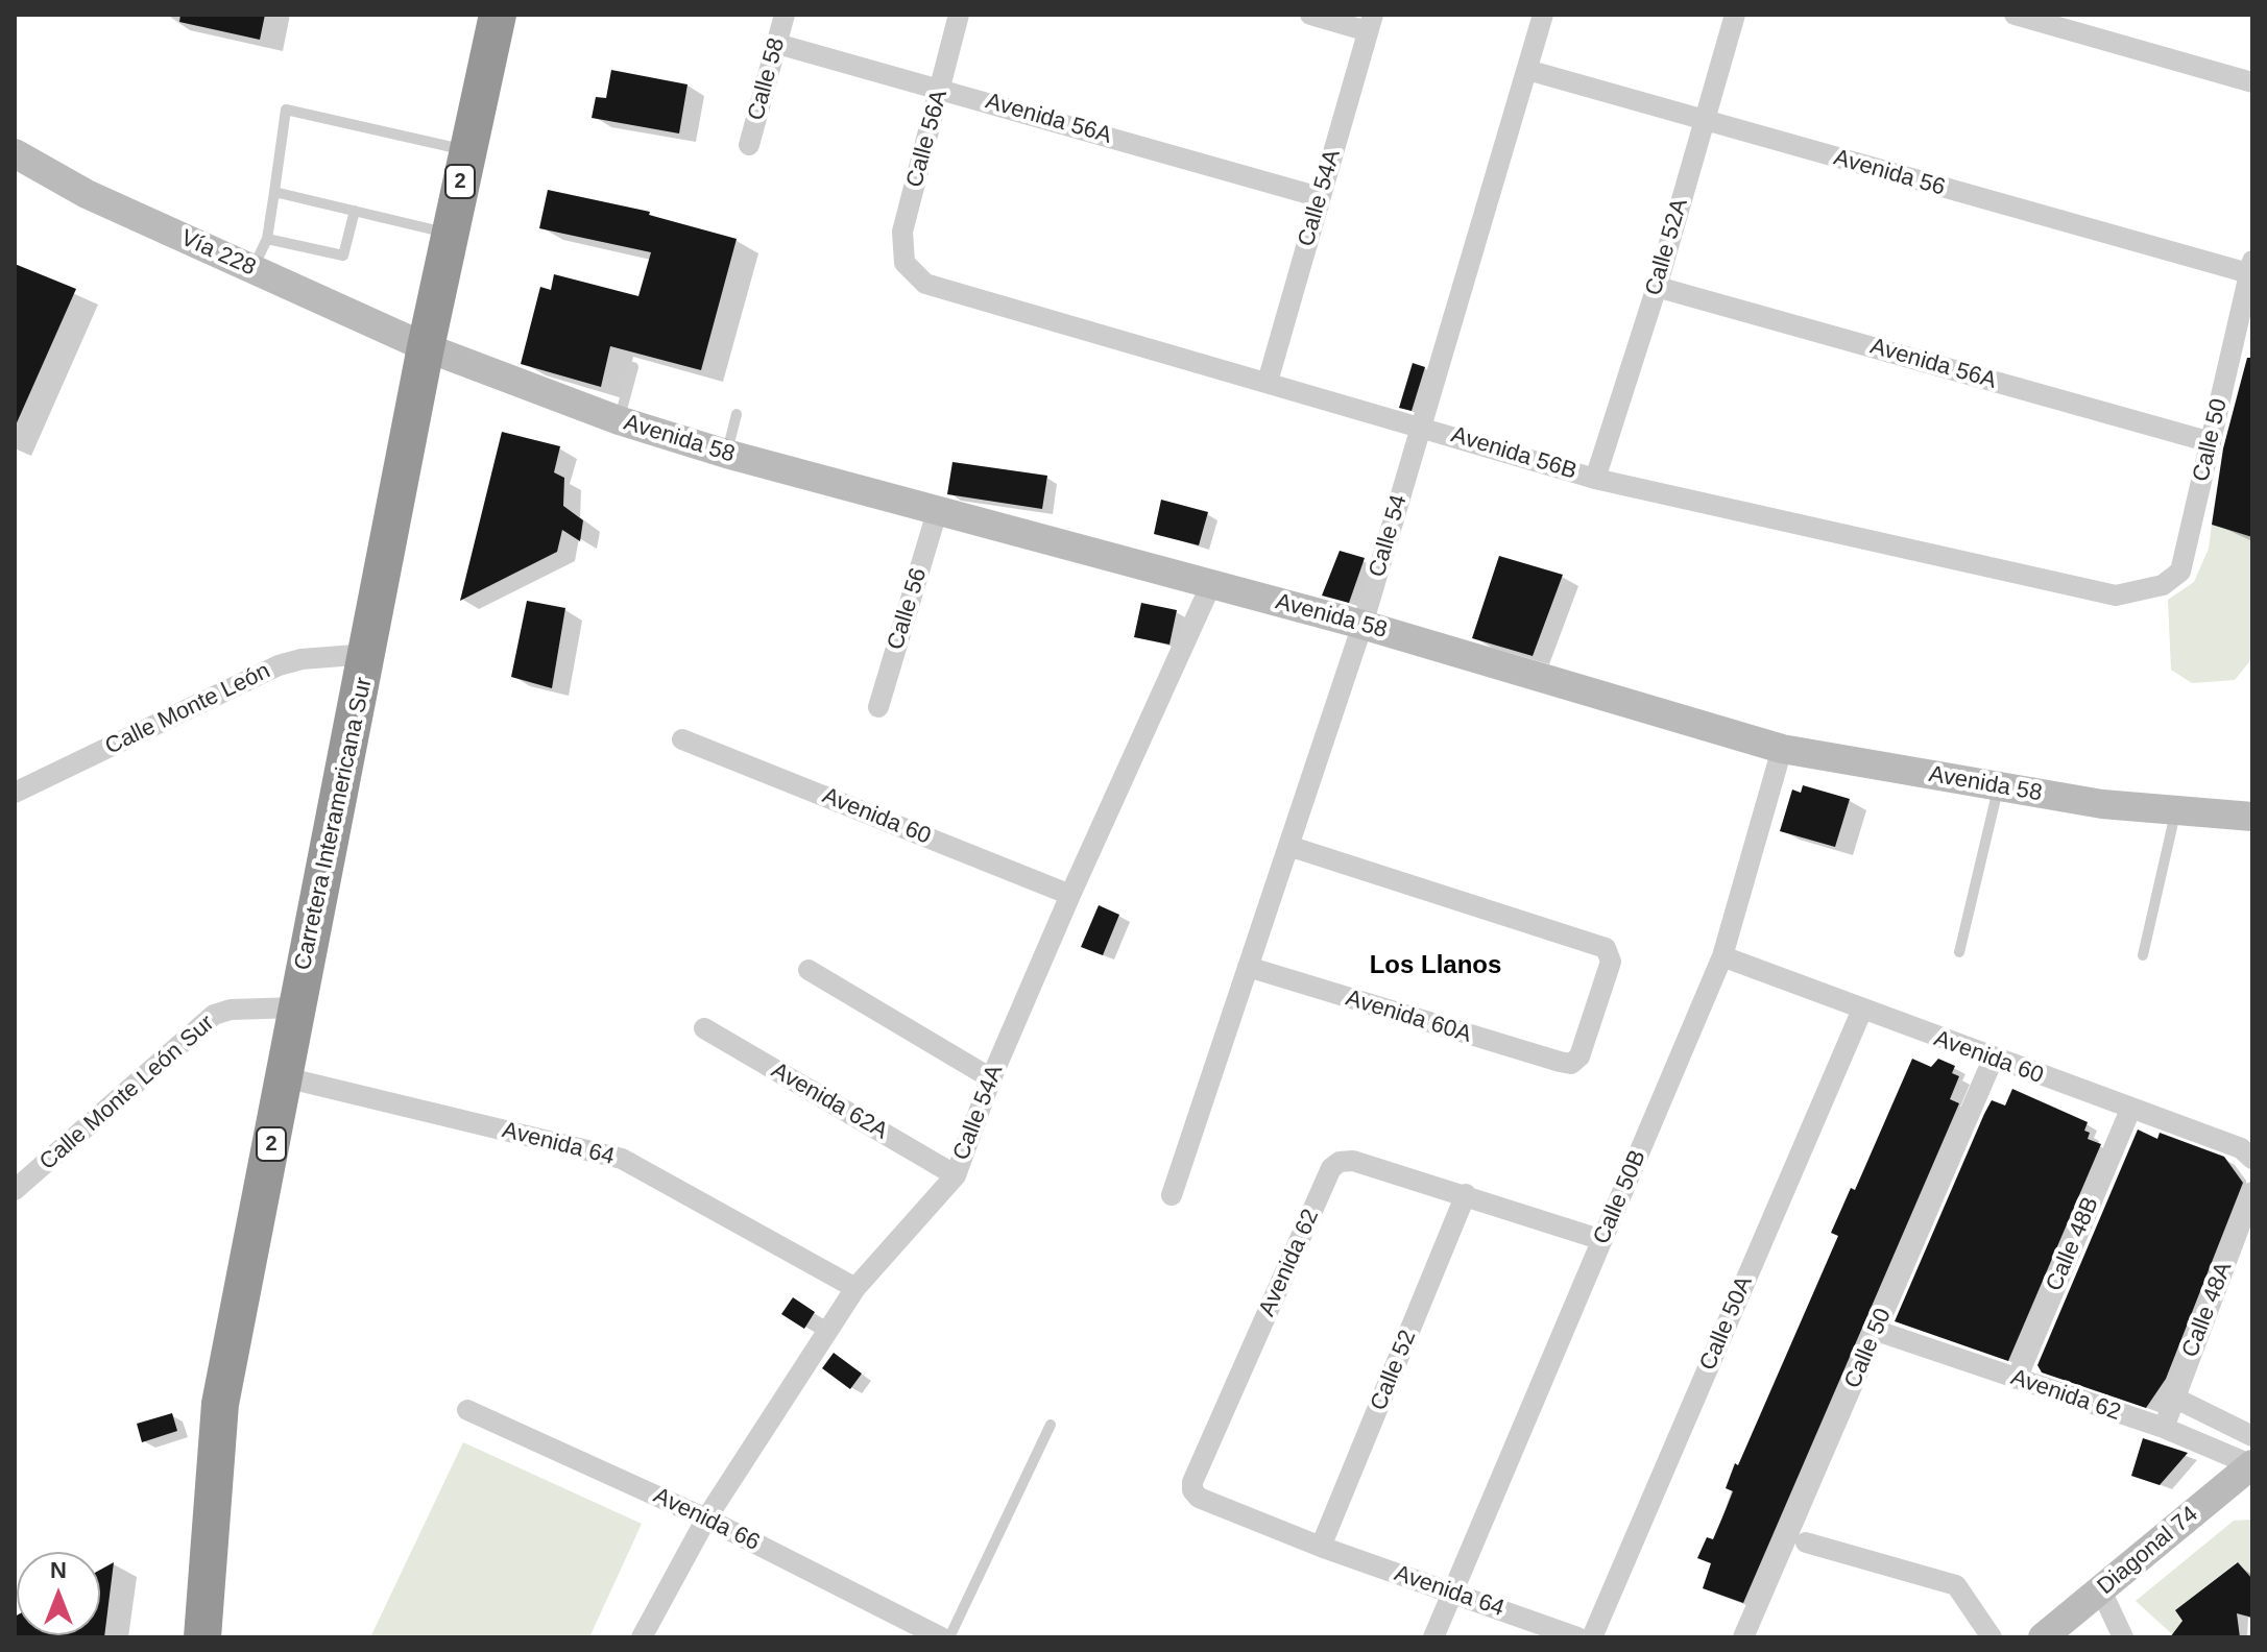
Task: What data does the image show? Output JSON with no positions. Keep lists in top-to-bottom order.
{
  "streets": {
    "highway": ["2", "Carretera Interamericana Sur"],
    "main road": ["Vía 228", "Avenida 58", "Diagonal 74"],
    "street": [
      "Calle 58",
      "Avenida 56A",
      "Calle 56A",
      "Avenida 56",
      "Calle 54A",
      "Calle 52A",
      "Calle 50",
      "Avenida 56B",
      "Calle 54",
      "Calle 56",
      "Calle Monte León",
      "Avenida 60",
      "Avenida 60A",
      "Calle Monte León Sur",
      "Avenida 62A",
      "Avenida 64",
      "Calle 50B",
      "Calle 48B",
      "Avenida 62",
      "Calle 48A",
      "Calle 50A",
      "Calle 52",
      "Avenida 66"
    ]
  },
  "crossings": [
    ["Calle 58", "Avenida 56A"],
    ["Avenida 56A", "Calle 56A"],
    ["Avenida 56A", "Calle 54A"],
    ["Avenida 56A", "Calle 52A"],
    ["Avenida 56A", "Calle 50"],
    ["Calle 56A", "Avenida 56B"],
    ["Avenida 56", "Calle 52A"],
    ["Avenida 56", "Calle 50"],
    ["Avenida 56", "Calle 54"],
    ["Calle 54A", "Avenida 58"],
    ["Calle 54A", "Avenida 56B"],
    ["Calle 54A", "Avenida 60"],
    ["Calle 54A", "Avenida 62A"],
    ["Calle 54A", "Avenida 64"],
    ["Calle 54A", "Avenida 66"],
    ["Calle 52A", "Avenida 56B"],
    ["Vía 228", "Avenida 58"],
    ["Vía 228", "Carretera Interamericana Sur"],
    ["Avenida 58", "Calle 54"],
    ["Avenida 58", "Calle 56"],
    ["Avenida 58", "Carretera Interamericana Sur"],
    ["Avenida 58", "Calle 50B"],
    ["Calle 50", "Avenida 56B"],
    ["Calle 50", "Avenida 60"],
    ["Calle 50", "Avenida 62"],
    ["Avenida 56B", "Calle 54"],
    ["Calle 54", "Avenida 60A"],
    ["Calle Monte León", "Carretera Interamericana Sur"],
    ["Avenida 60", "Calle 50B"],
    ["Avenida 60", "Calle 48B"],
    ["Avenida 60", "Calle 50A"],
    ["Carretera Interamericana Sur", "Calle Monte León Sur"],
    ["Carretera Interamericana Sur", "Avenida 64"],
    ["Avenida 64", "Calle 50B"],
    ["Avenida 64", "Avenida 62"],
    ["Avenida 64", "Calle 52"],
    ["Calle 50B", "Avenida 62"],
    ["Calle 48B", "Avenida 62"],
    ["Avenida 62", "Calle 48A"],
    ["Avenida 62", "Calle 52"],
    ["Avenida 62", "Diagonal 74"]
  ],
  "districts": ["Los Llanos"],
  "north": "top"
}
